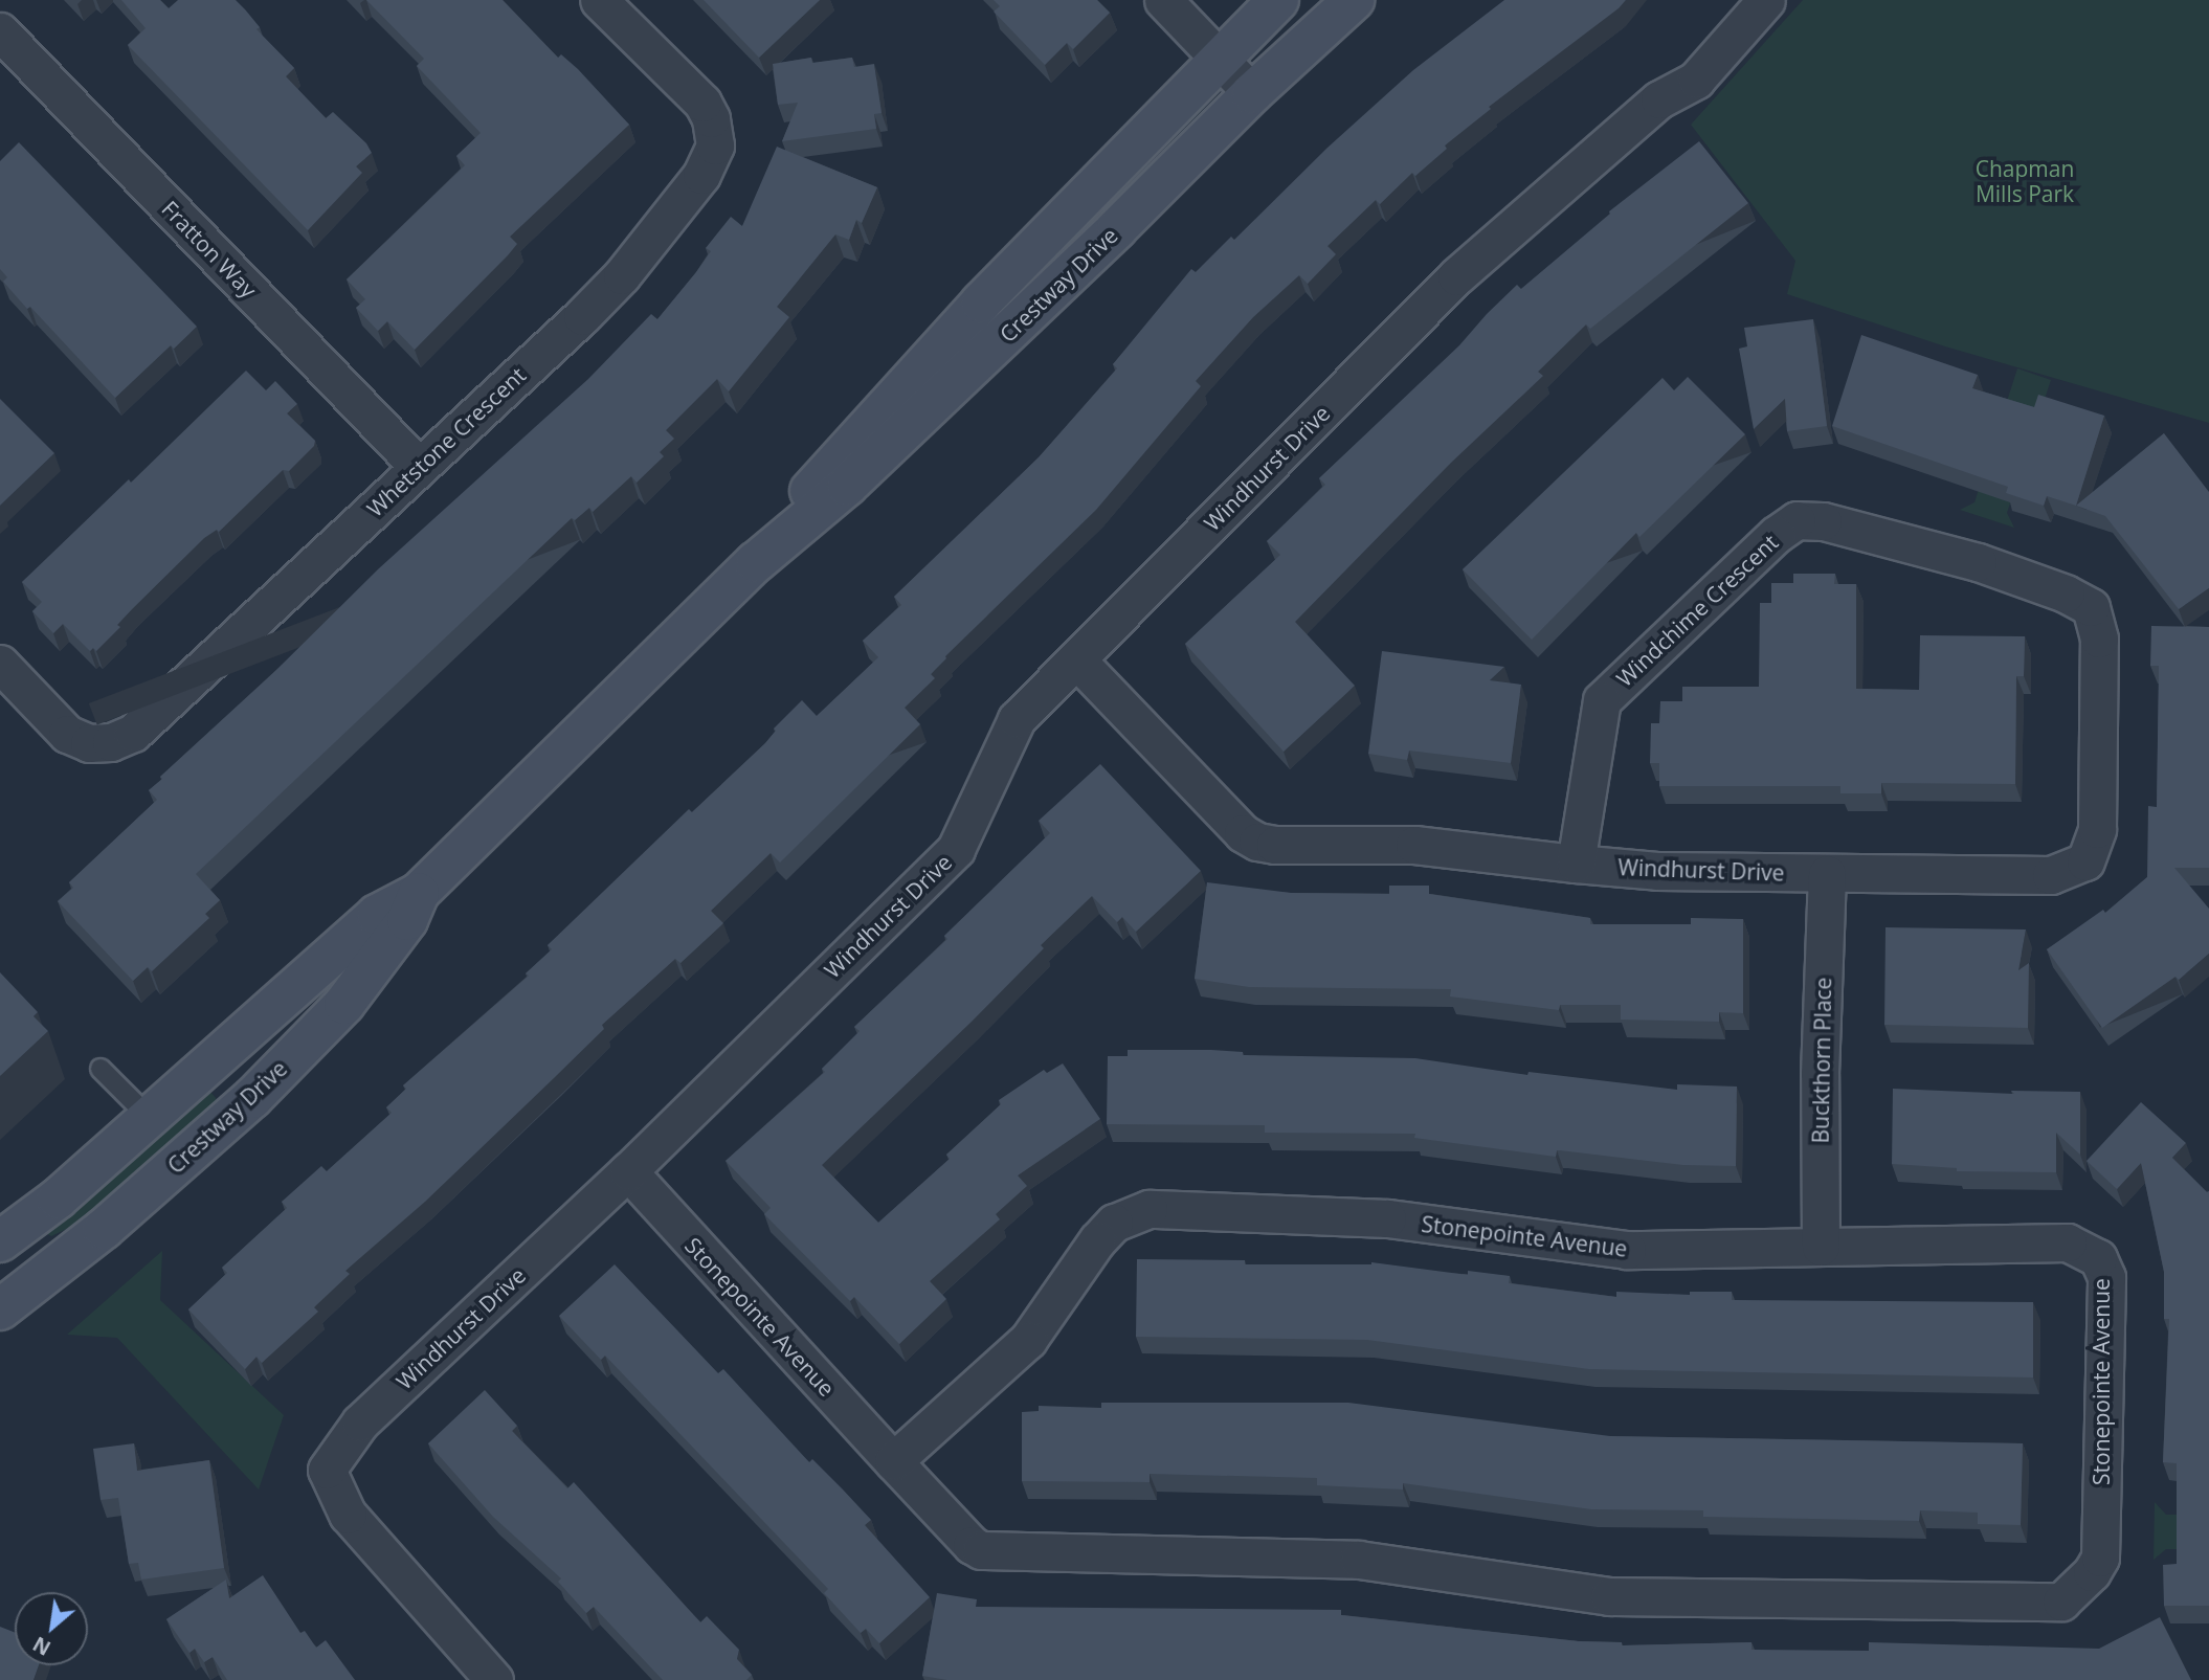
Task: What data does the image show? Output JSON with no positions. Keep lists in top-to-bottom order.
{
  "streets": {
    "street": [
      "Fratton Way",
      "Crestway Drive",
      "Whetstone Crescent",
      "Windhurst Drive",
      "Windchime Crescent",
      "Buckthorn Place",
      "Stonepointe Avenue"
    ]
  },
  "crossings": [
    ["Fratton Way", "Whetstone Crescent"],
    ["Windhurst Drive", "Windchime Crescent"],
    ["Windhurst Drive", "Buckthorn Place"],
    ["Windhurst Drive", "Stonepointe Avenue"],
    ["Windchime Crescent", "Buckthorn Place"],
    ["Buckthorn Place", "Stonepointe Avenue"]
  ],
  "parks": ["Chapman Mills Park"],
  "north": "bottom left"
}
